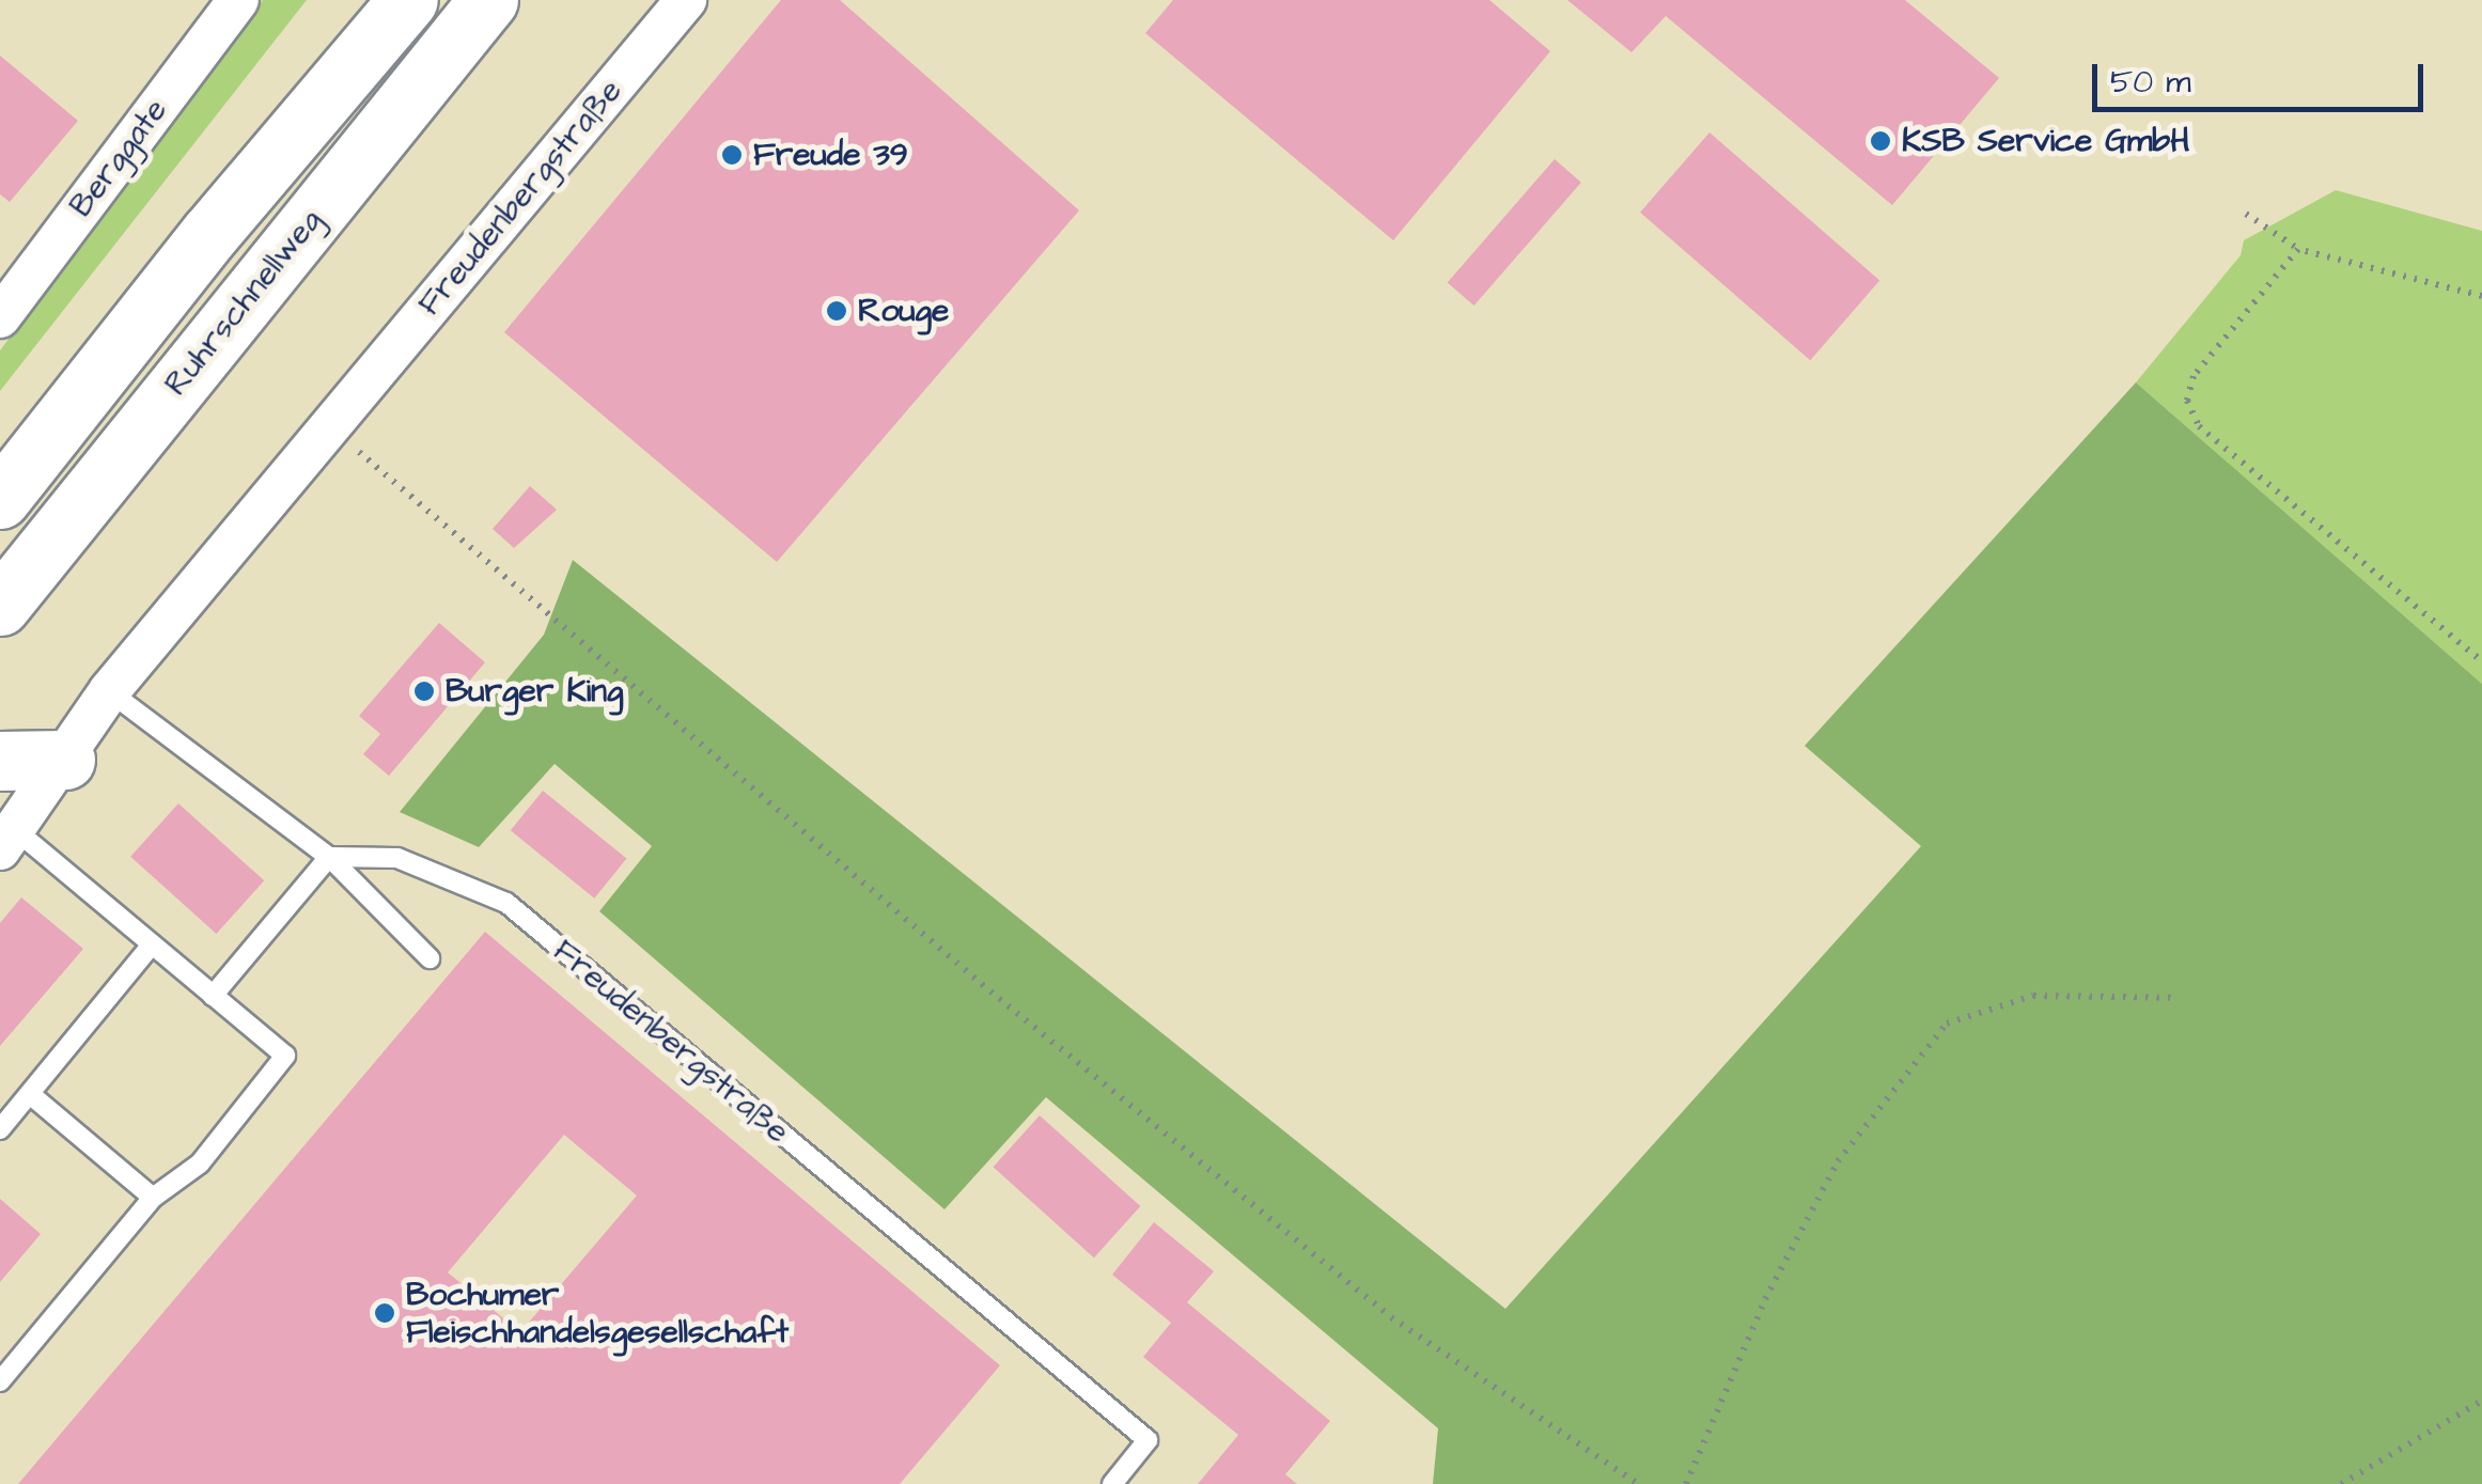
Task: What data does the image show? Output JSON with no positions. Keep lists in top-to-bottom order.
{
  "streets": {
    "highway": ["Ruhrschnellweg"],
    "street": ["Berggate", "Freudenbergstraße"]
  },
  "places": [
    "KSB Service GmbH",
    "Freude 39",
    "Rouge",
    "Burger King",
    "Bochumer Fleischhandelsgesellschaft"
  ],
  "scale_bar": "50 m"
}
